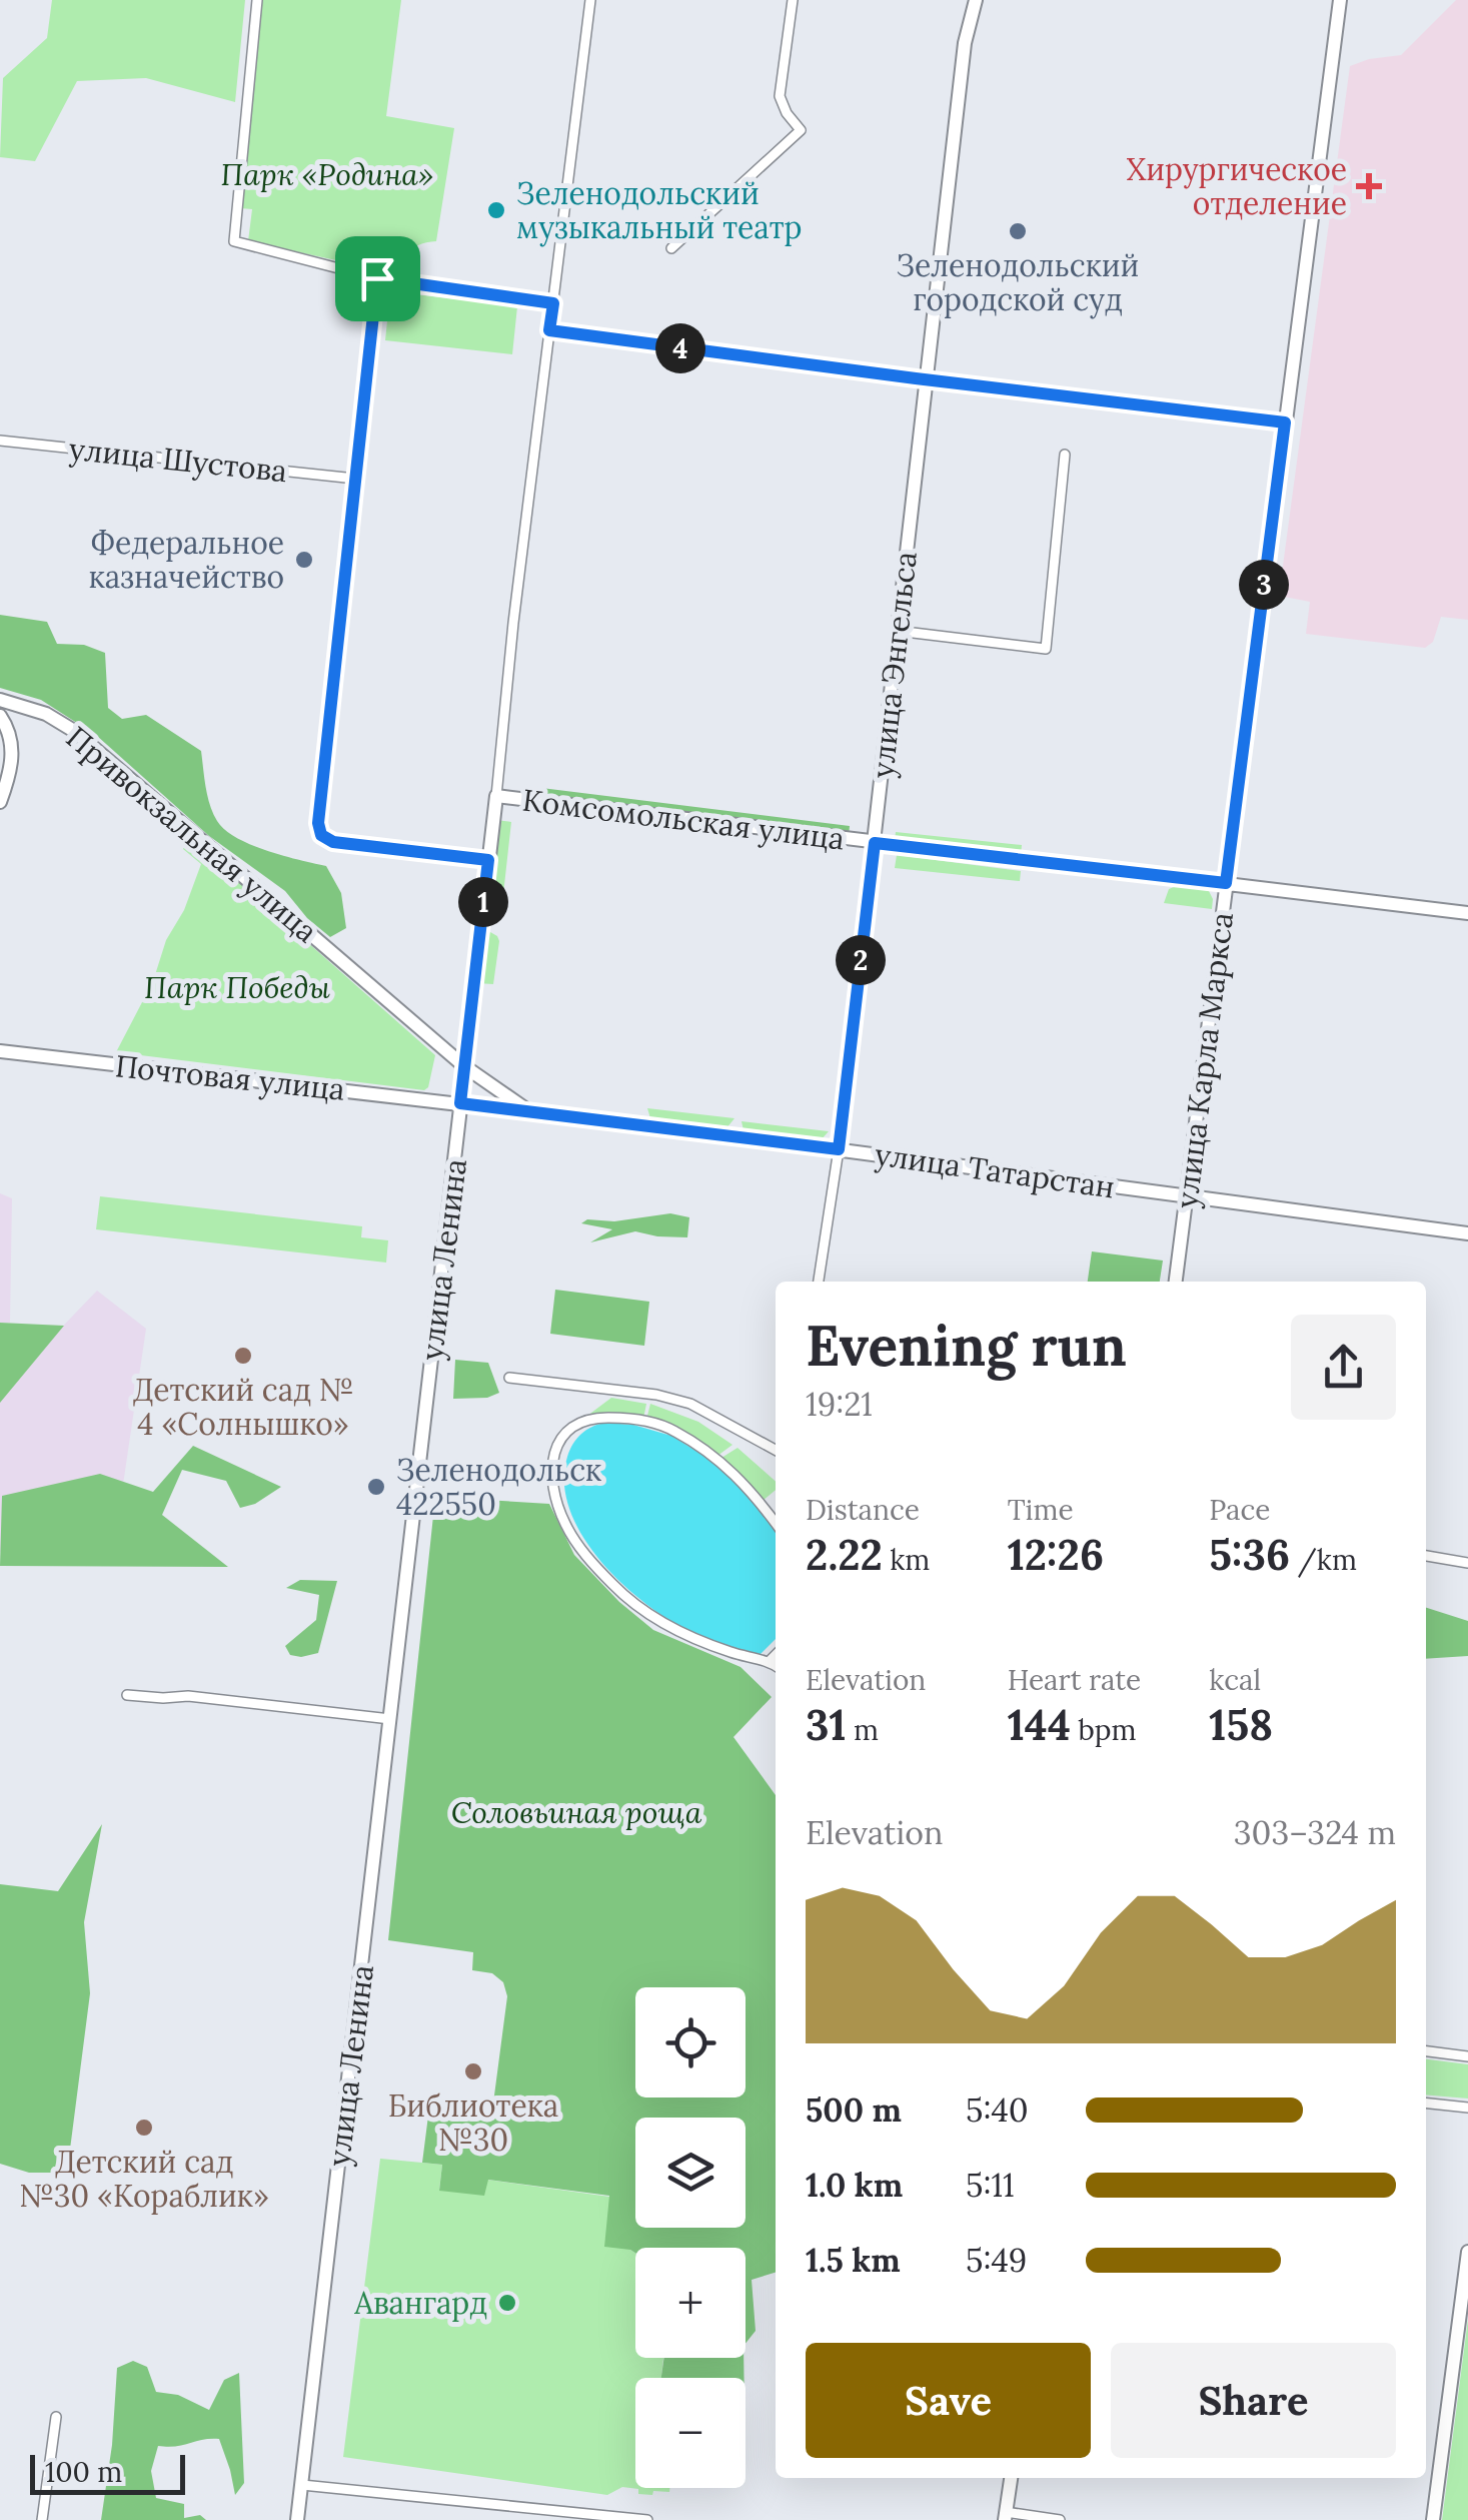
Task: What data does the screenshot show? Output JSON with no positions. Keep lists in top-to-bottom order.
{
  "streets": {
    "street": [
      "улица Шустова",
      "улица Энгельса",
      "Комсомольская улица",
      "Привокзальная улица",
      "улица Карла Маркса",
      "Почтовая улица",
      "улица Татарстан",
      "улица Ленина"
    ]
  },
  "crossings": [
    ["улица Энгельса", "Комсомольская улица"],
    ["улица Энгельса", "улица Татарстан"],
    ["Комсомольская улица", "улица Карла Маркса"],
    ["Комсомольская улица", "улица Ленина"],
    ["Привокзальная улица", "улица Татарстан"],
    ["Привокзальная улица", "улица Ленина"],
    ["улица Карла Маркса", "улица Татарстан"],
    ["Почтовая улица", "улица Татарстан"],
    ["Почтовая улица", "улица Ленина"],
    ["улица Татарстан", "улица Ленина"]
  ],
  "parks": ["Парк «Родина»", "Парк Победы", "Соловьиная роща"],
  "places": {
    "health": ["Хирургическое отделение"],
    "other": [
      "Зеленодольский музыкальный театр",
      "Зеленодольский городской суд",
      "Федеральное казначейство",
      "Детский сад № 4 «Солнышко»",
      "Зеленодольск 422550",
      "Библиотека №30",
      "Детский сад №30 «Кораблик»",
      "Авангард"
    ]
  },
  "scale_bar": "100 m",
  "page": {
    "pins": [
      "4",
      "3",
      "1",
      "2"
    ],
    "heading": ["Evening run", "19:21"],
    "stats": [
      ["Distance", "2.22 km"],
      ["Time", "12:26"],
      ["Pace", "5:36 /km"],
      ["Elevation", "31 m"],
      ["Heart rate", "144 bpm"],
      ["kcal", "158"]
    ],
    "chart": ["Elevation", "303–324 m"],
    "map_buttons": ["+", "−"],
    "list": [
      {
        "name": "500 m",
        "note": "5:40"
      },
      {
        "name": "1.0 km",
        "note": "5:11"
      },
      {
        "name": "1.5 km",
        "note": "5:49"
      }
    ],
    "buttons": ["Save", "Share"],
    "scale": "100 m"
  }
}
